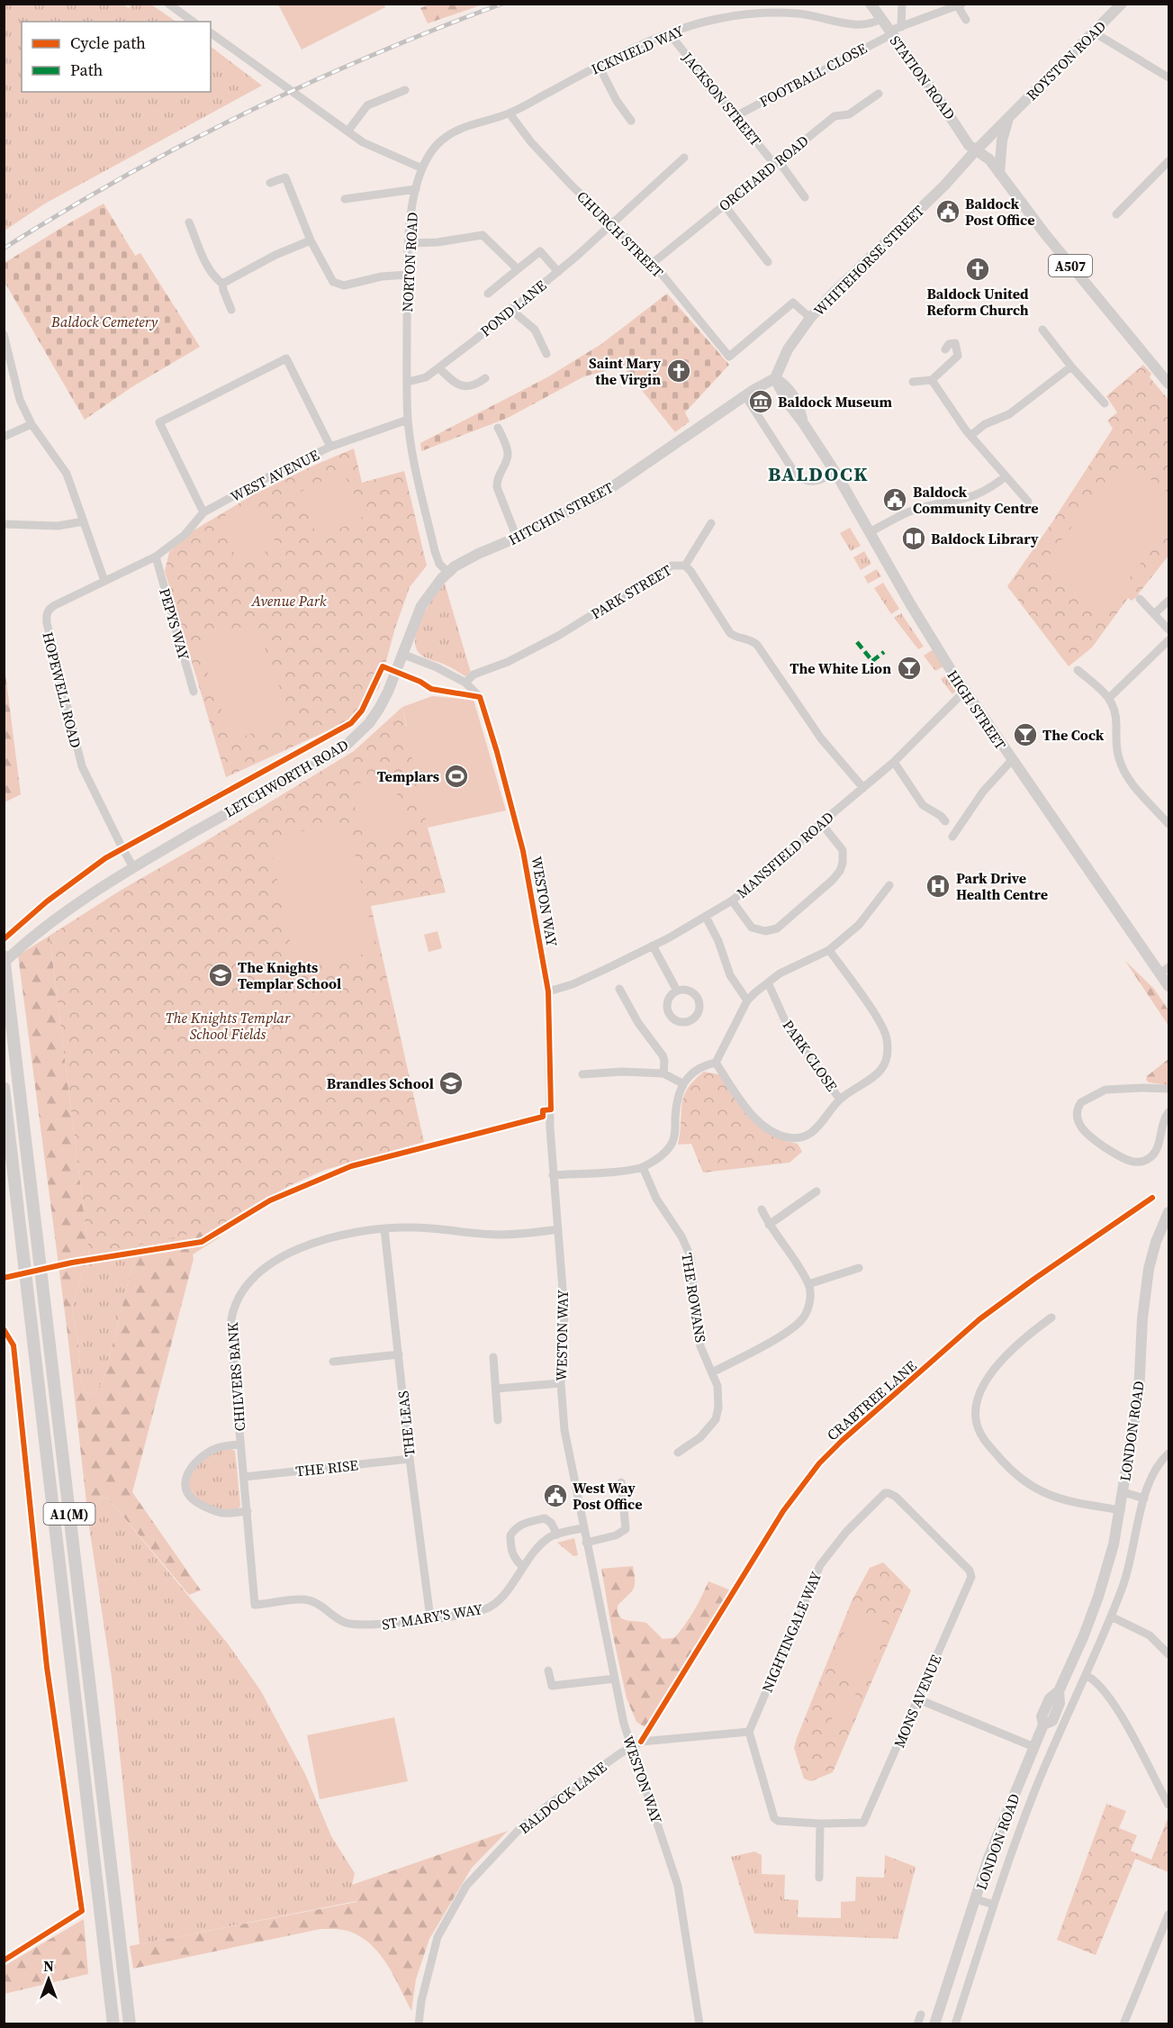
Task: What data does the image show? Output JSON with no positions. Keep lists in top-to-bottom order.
{
  "streets": {
    "highway": ["A1(M)"],
    "main road": [
      "ROYSTON ROAD",
      "STATION ROAD",
      "WHITEHORSE STREET",
      "A507",
      "HITCHIN STREET",
      "HIGH STREET",
      "LETCHWORTH ROAD",
      "LONDON ROAD"
    ],
    "street": [
      "ICKNIELD WAY",
      "FOOTBALL CLOSE",
      "JACKSON STREET",
      "ORCHARD ROAD",
      "CHURCH STREET",
      "NORTON ROAD",
      "POND LANE",
      "WEST AVENUE",
      "PARK STREET",
      "PEPYS WAY",
      "HOPEWELL ROAD",
      "MANSFIELD ROAD",
      "WESTON WAY",
      "PARK CLOSE",
      "THE ROWANS",
      "CHILVERS BANK",
      "THE LEAS",
      "THE RISE",
      "ST MARY'S WAY",
      "NIGHTINGALE WAY",
      "MONS AVENUE",
      "BALDOCK LANE"
    ],
    "cycle path": ["CRABTREE LANE"]
  },
  "crossings": [
    ["ICKNIELD WAY", "STATION ROAD"],
    ["ICKNIELD WAY", "JACKSON STREET"],
    ["ICKNIELD WAY", "CHURCH STREET"],
    ["ICKNIELD WAY", "NORTON ROAD"],
    ["ROYSTON ROAD", "STATION ROAD"],
    ["ROYSTON ROAD", "WHITEHORSE STREET"],
    ["ROYSTON ROAD", "A507"],
    ["FOOTBALL CLOSE", "STATION ROAD"],
    ["FOOTBALL CLOSE", "JACKSON STREET"],
    ["STATION ROAD", "WHITEHORSE STREET"],
    ["STATION ROAD", "A507"],
    ["JACKSON STREET", "ORCHARD ROAD"],
    ["ORCHARD ROAD", "CHURCH STREET"],
    ["CHURCH STREET", "WHITEHORSE STREET"],
    ["CHURCH STREET", "POND LANE"],
    ["WHITEHORSE STREET", "A507"],
    ["WHITEHORSE STREET", "HITCHIN STREET"],
    ["WHITEHORSE STREET", "HIGH STREET"],
    ["NORTON ROAD", "POND LANE"],
    ["NORTON ROAD", "WEST AVENUE"],
    ["NORTON ROAD", "HITCHIN STREET"],
    ["WEST AVENUE", "PEPYS WAY"],
    ["WEST AVENUE", "HOPEWELL ROAD"],
    ["HITCHIN STREET", "HIGH STREET"],
    ["HITCHIN STREET", "LETCHWORTH ROAD"],
    ["HITCHIN STREET", "WESTON WAY"],
    ["PARK STREET", "MANSFIELD ROAD"],
    ["PARK STREET", "WESTON WAY"],
    ["PEPYS WAY", "HOPEWELL ROAD"],
    ["HOPEWELL ROAD", "LETCHWORTH ROAD"],
    ["HIGH STREET", "MANSFIELD ROAD"],
    ["LETCHWORTH ROAD", "WESTON WAY"],
    ["MANSFIELD ROAD", "WESTON WAY"],
    ["WESTON WAY", "CHILVERS BANK"],
    ["WESTON WAY", "ST MARY'S WAY"],
    ["WESTON WAY", "BALDOCK LANE"],
    ["CHILVERS BANK", "THE LEAS"],
    ["CHILVERS BANK", "THE RISE"],
    ["CHILVERS BANK", "ST MARY'S WAY"],
    ["THE LEAS", "THE RISE"],
    ["THE LEAS", "ST MARY'S WAY"],
    ["NIGHTINGALE WAY", "MONS AVENUE"]
  ],
  "districts": ["BALDOCK"],
  "parks": ["Baldock Cemetery", "Avenue Park", "The Knights Templar School Fields"],
  "places": {
    "public building": ["Baldock Post Office", "Baldock Community Centre", "West Way Post Office"],
    "church": ["Baldock United Reform Church", "Saint Mary the Virgin"],
    "museum": ["Baldock Museum"],
    "library": ["Baldock Library"],
    "bar": ["The White Lion", "The Cock"],
    "sports": ["Templars"],
    "hospital": ["Park Drive Health Centre"],
    "school or university": ["The Knights Templar School", "Brandles School"]
  },
  "legend": ["Cycle path", "Path"],
  "north": "top"
}
